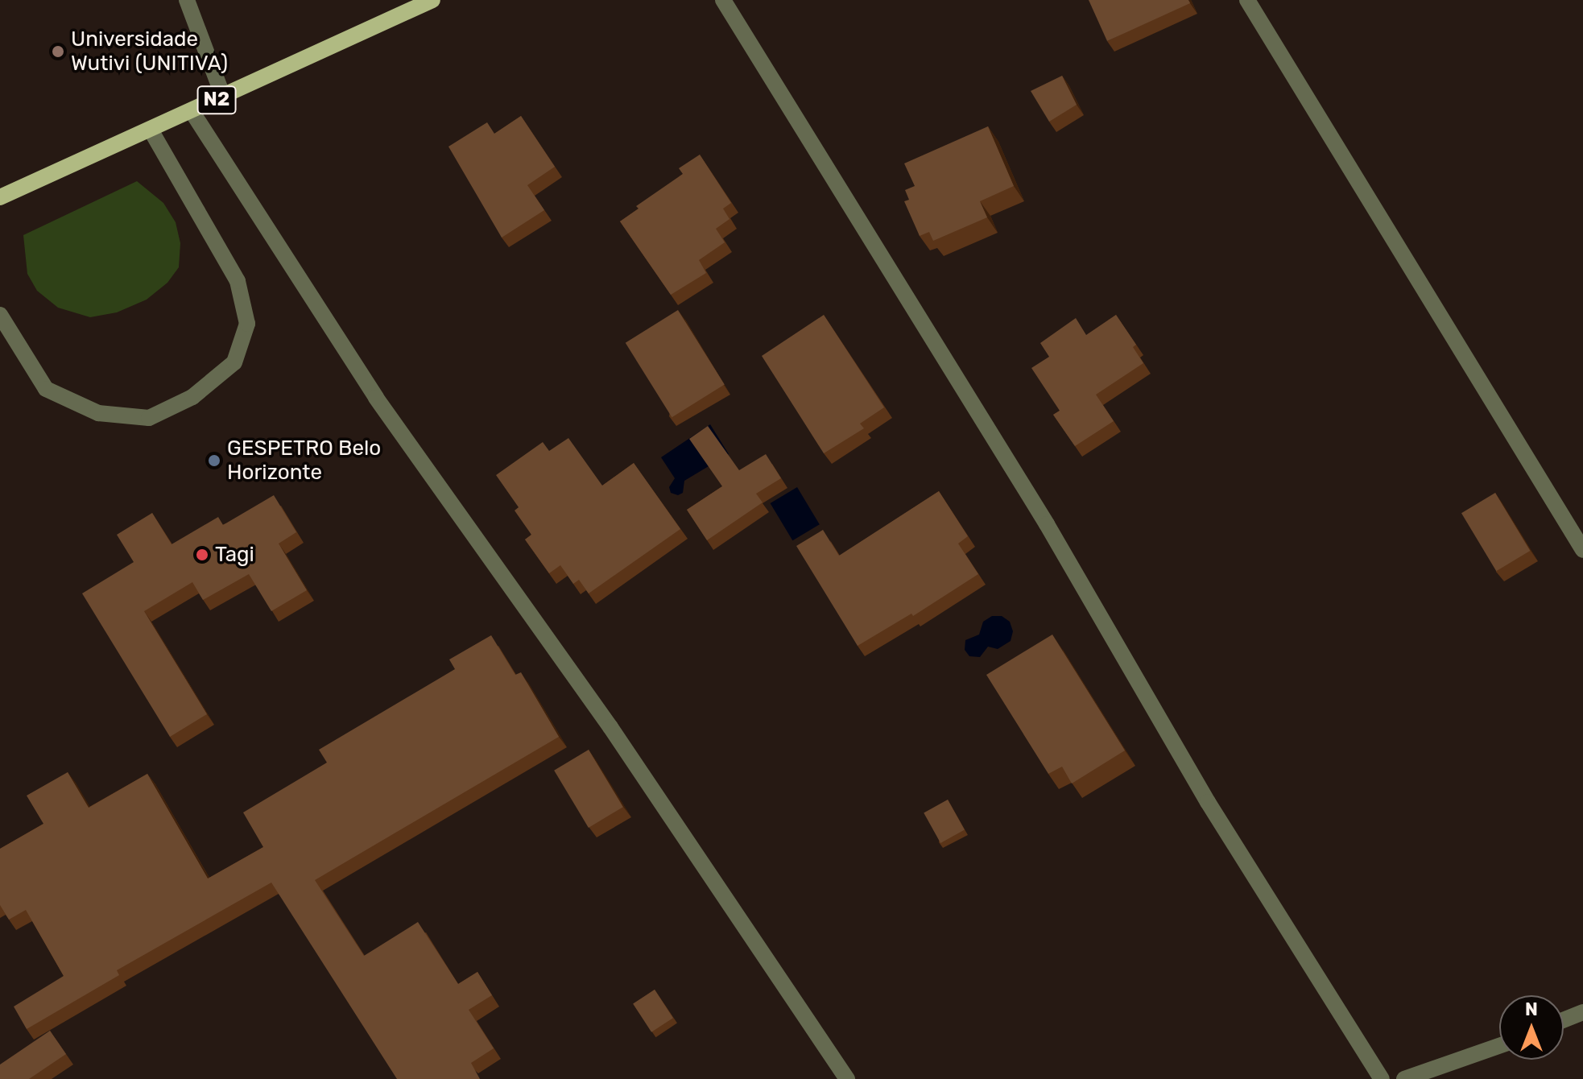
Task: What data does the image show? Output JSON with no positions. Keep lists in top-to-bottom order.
{
  "streets": {
    "main road": ["N2"]
  },
  "places": ["Universidade Wutivi (UNITIVA)", "GESPETRO Belo Horizonte", "Tagi"],
  "north": "top"
}
